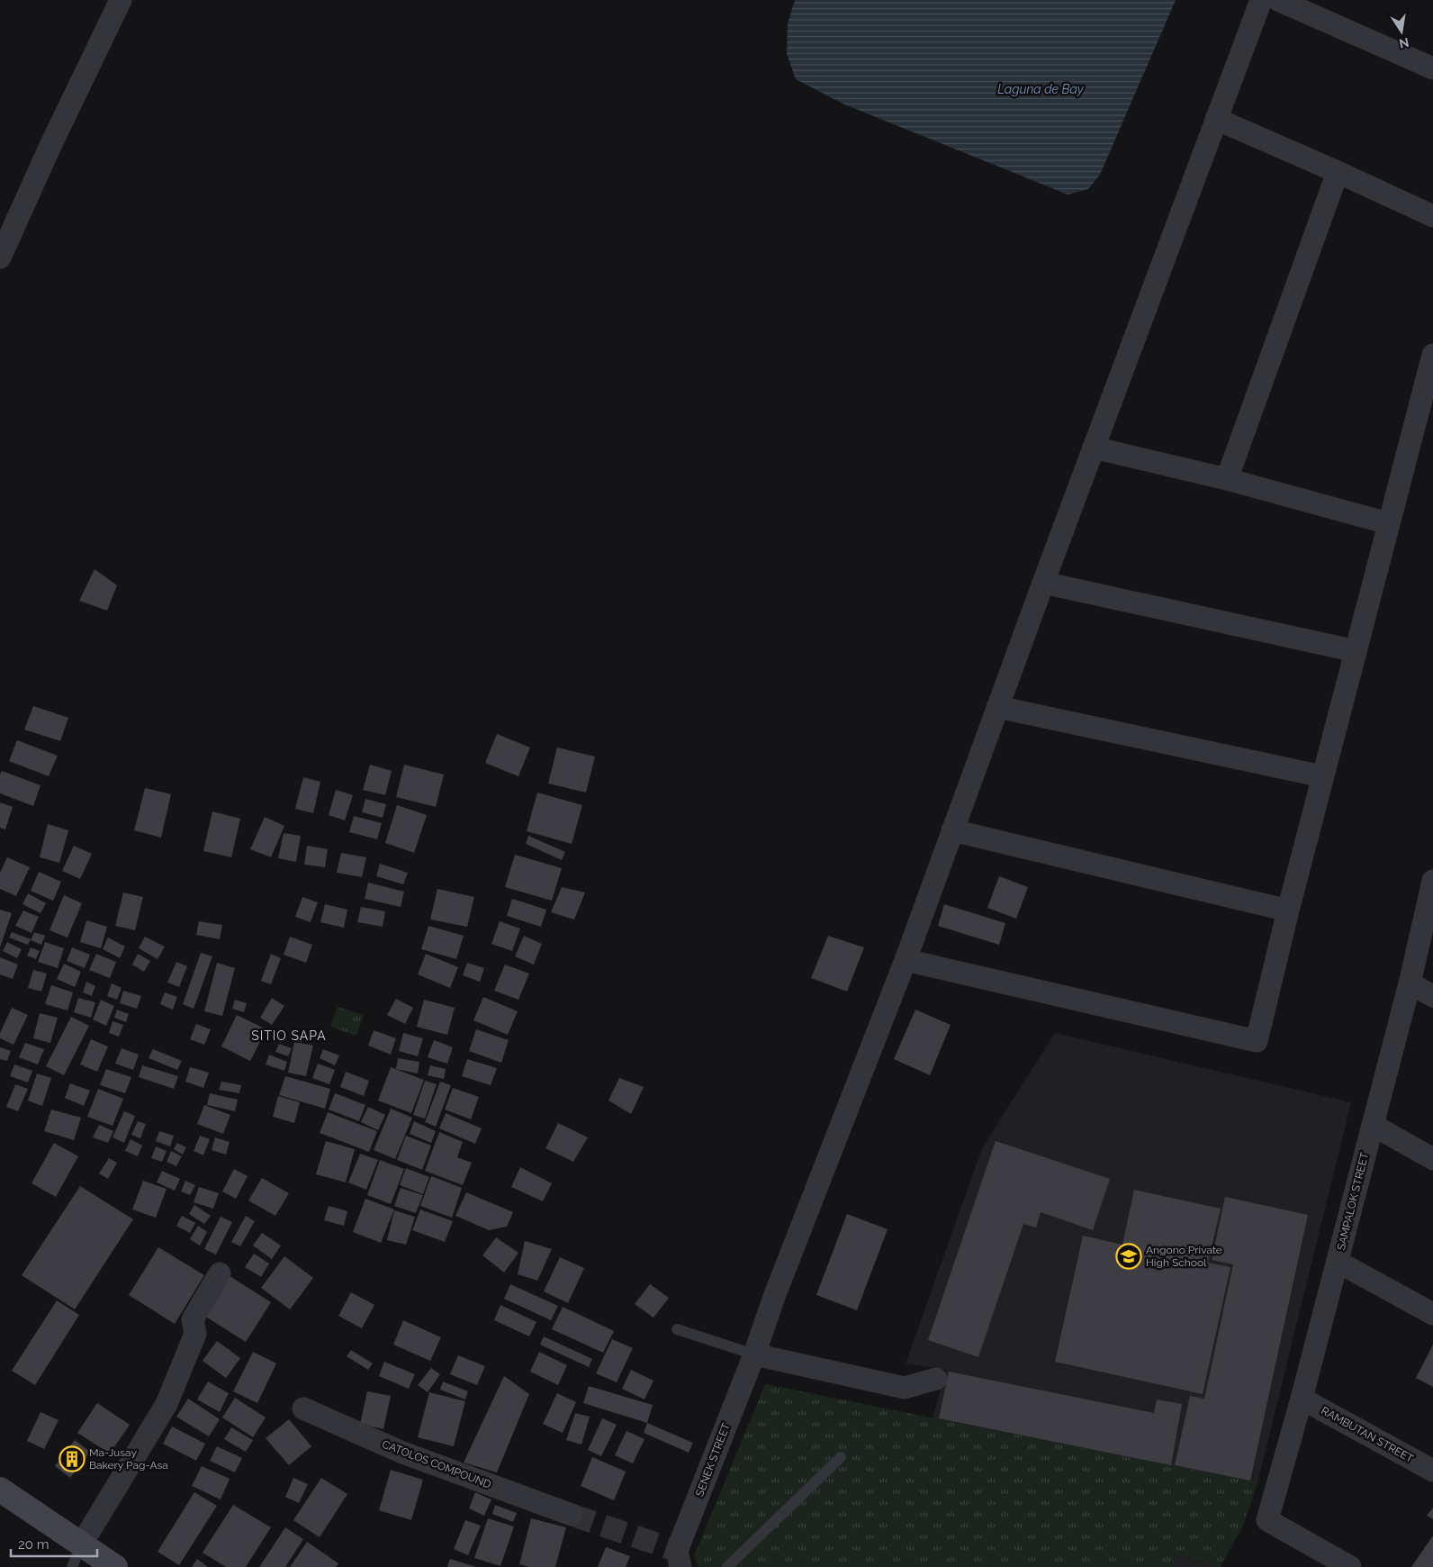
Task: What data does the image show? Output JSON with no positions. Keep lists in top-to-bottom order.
{
  "streets": {
    "street": [
      "SAMPALOK STREET",
      "RAMBUTAN STREET",
      "SENEK STREET",
      "CATOLOS COMPOUND"
    ]
  },
  "crossings": [
    ["SAMPALOK STREET", "RAMBUTAN STREET"]
  ],
  "districts": ["SITIO SAPA"],
  "water": ["Laguna de Bay"],
  "places": {
    "school or university": ["Angono Private High School"],
    "building": ["Ma-Jusay Bakery Pag-Asa"]
  },
  "scale_bar": "20 m",
  "north": "bottom"
}
